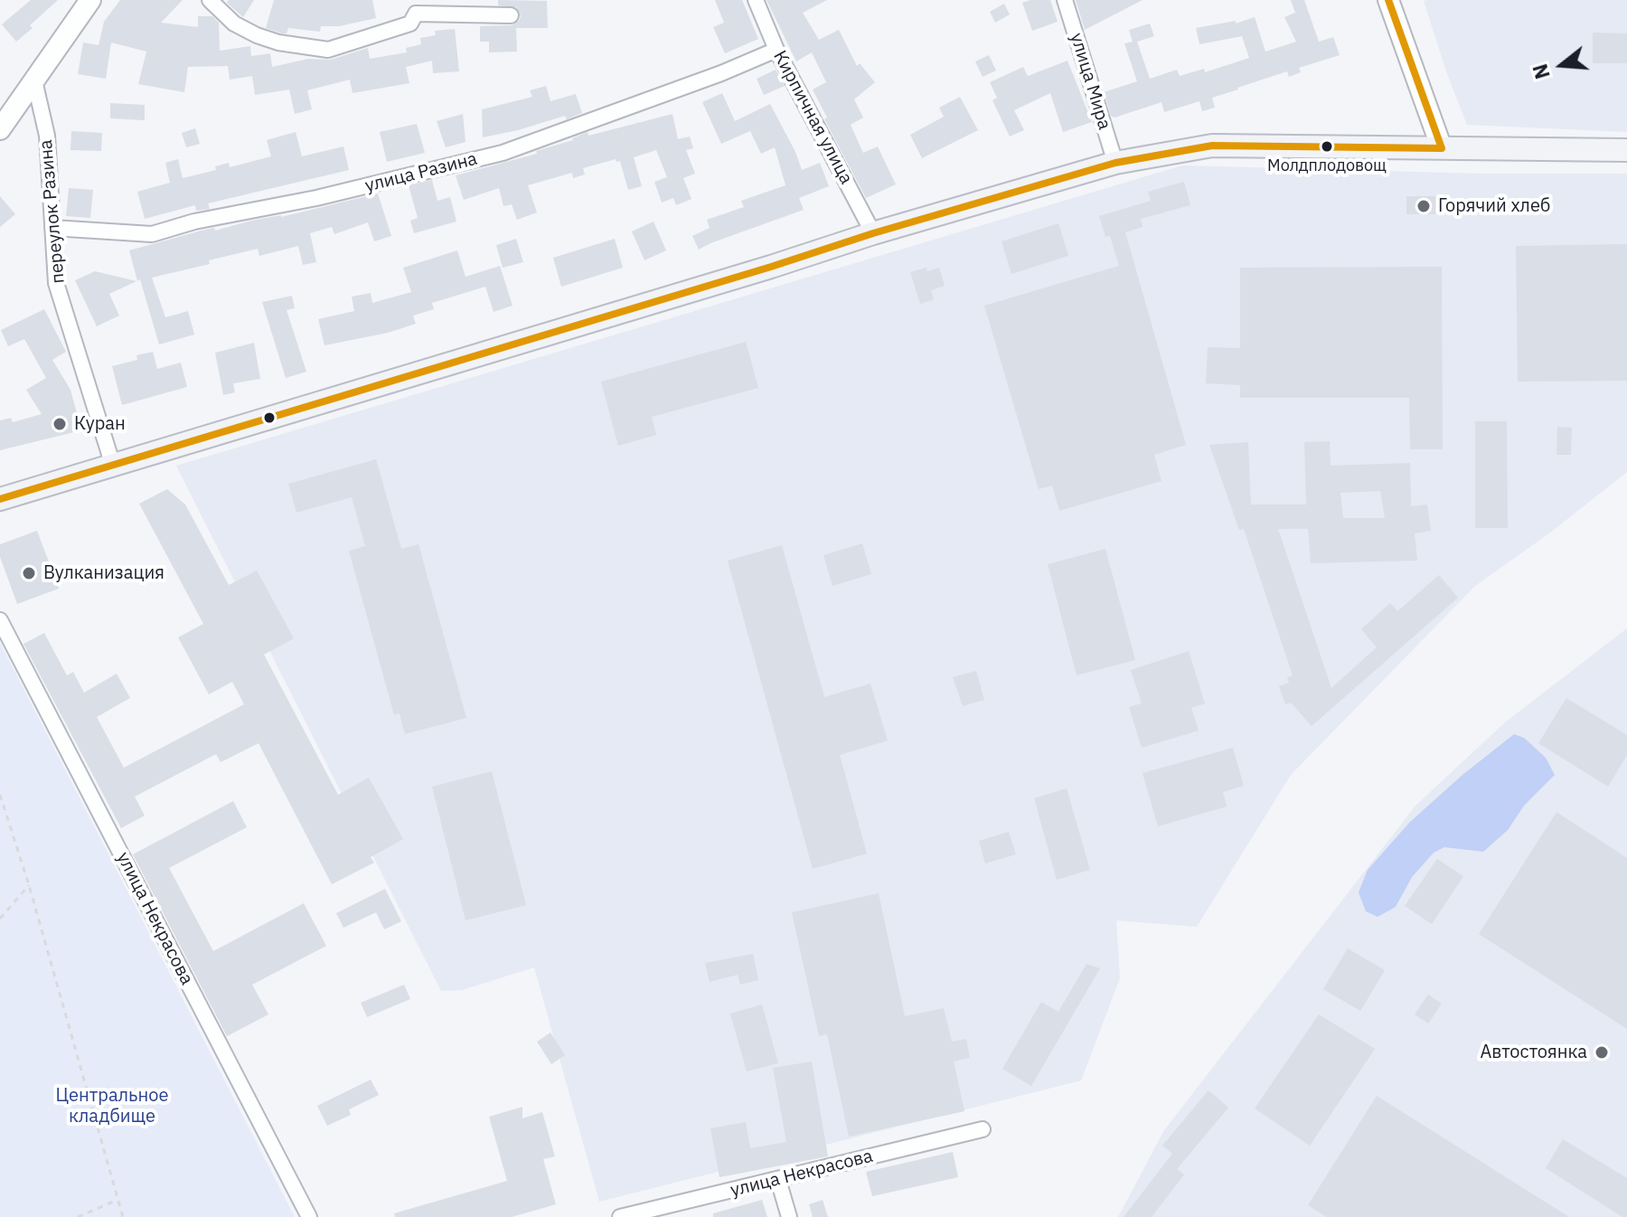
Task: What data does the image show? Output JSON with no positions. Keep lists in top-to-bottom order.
{
  "streets": {
    "street": [
      "улица Мира",
      "Кирпичная улица",
      "улица Разина",
      "переулок Разина",
      "улица Некрасова"
    ]
  },
  "crossings": [
    ["Кирпичная улица", "улица Разина"],
    ["улица Разина", "переулок Разина"]
  ],
  "parks": ["Центральное кладбище"],
  "places": [
    "Молдплодовощ",
    "Горячий хлеб",
    "Куран",
    "Вулканизация",
    "Автостоянка"
  ],
  "north": "left"
}
